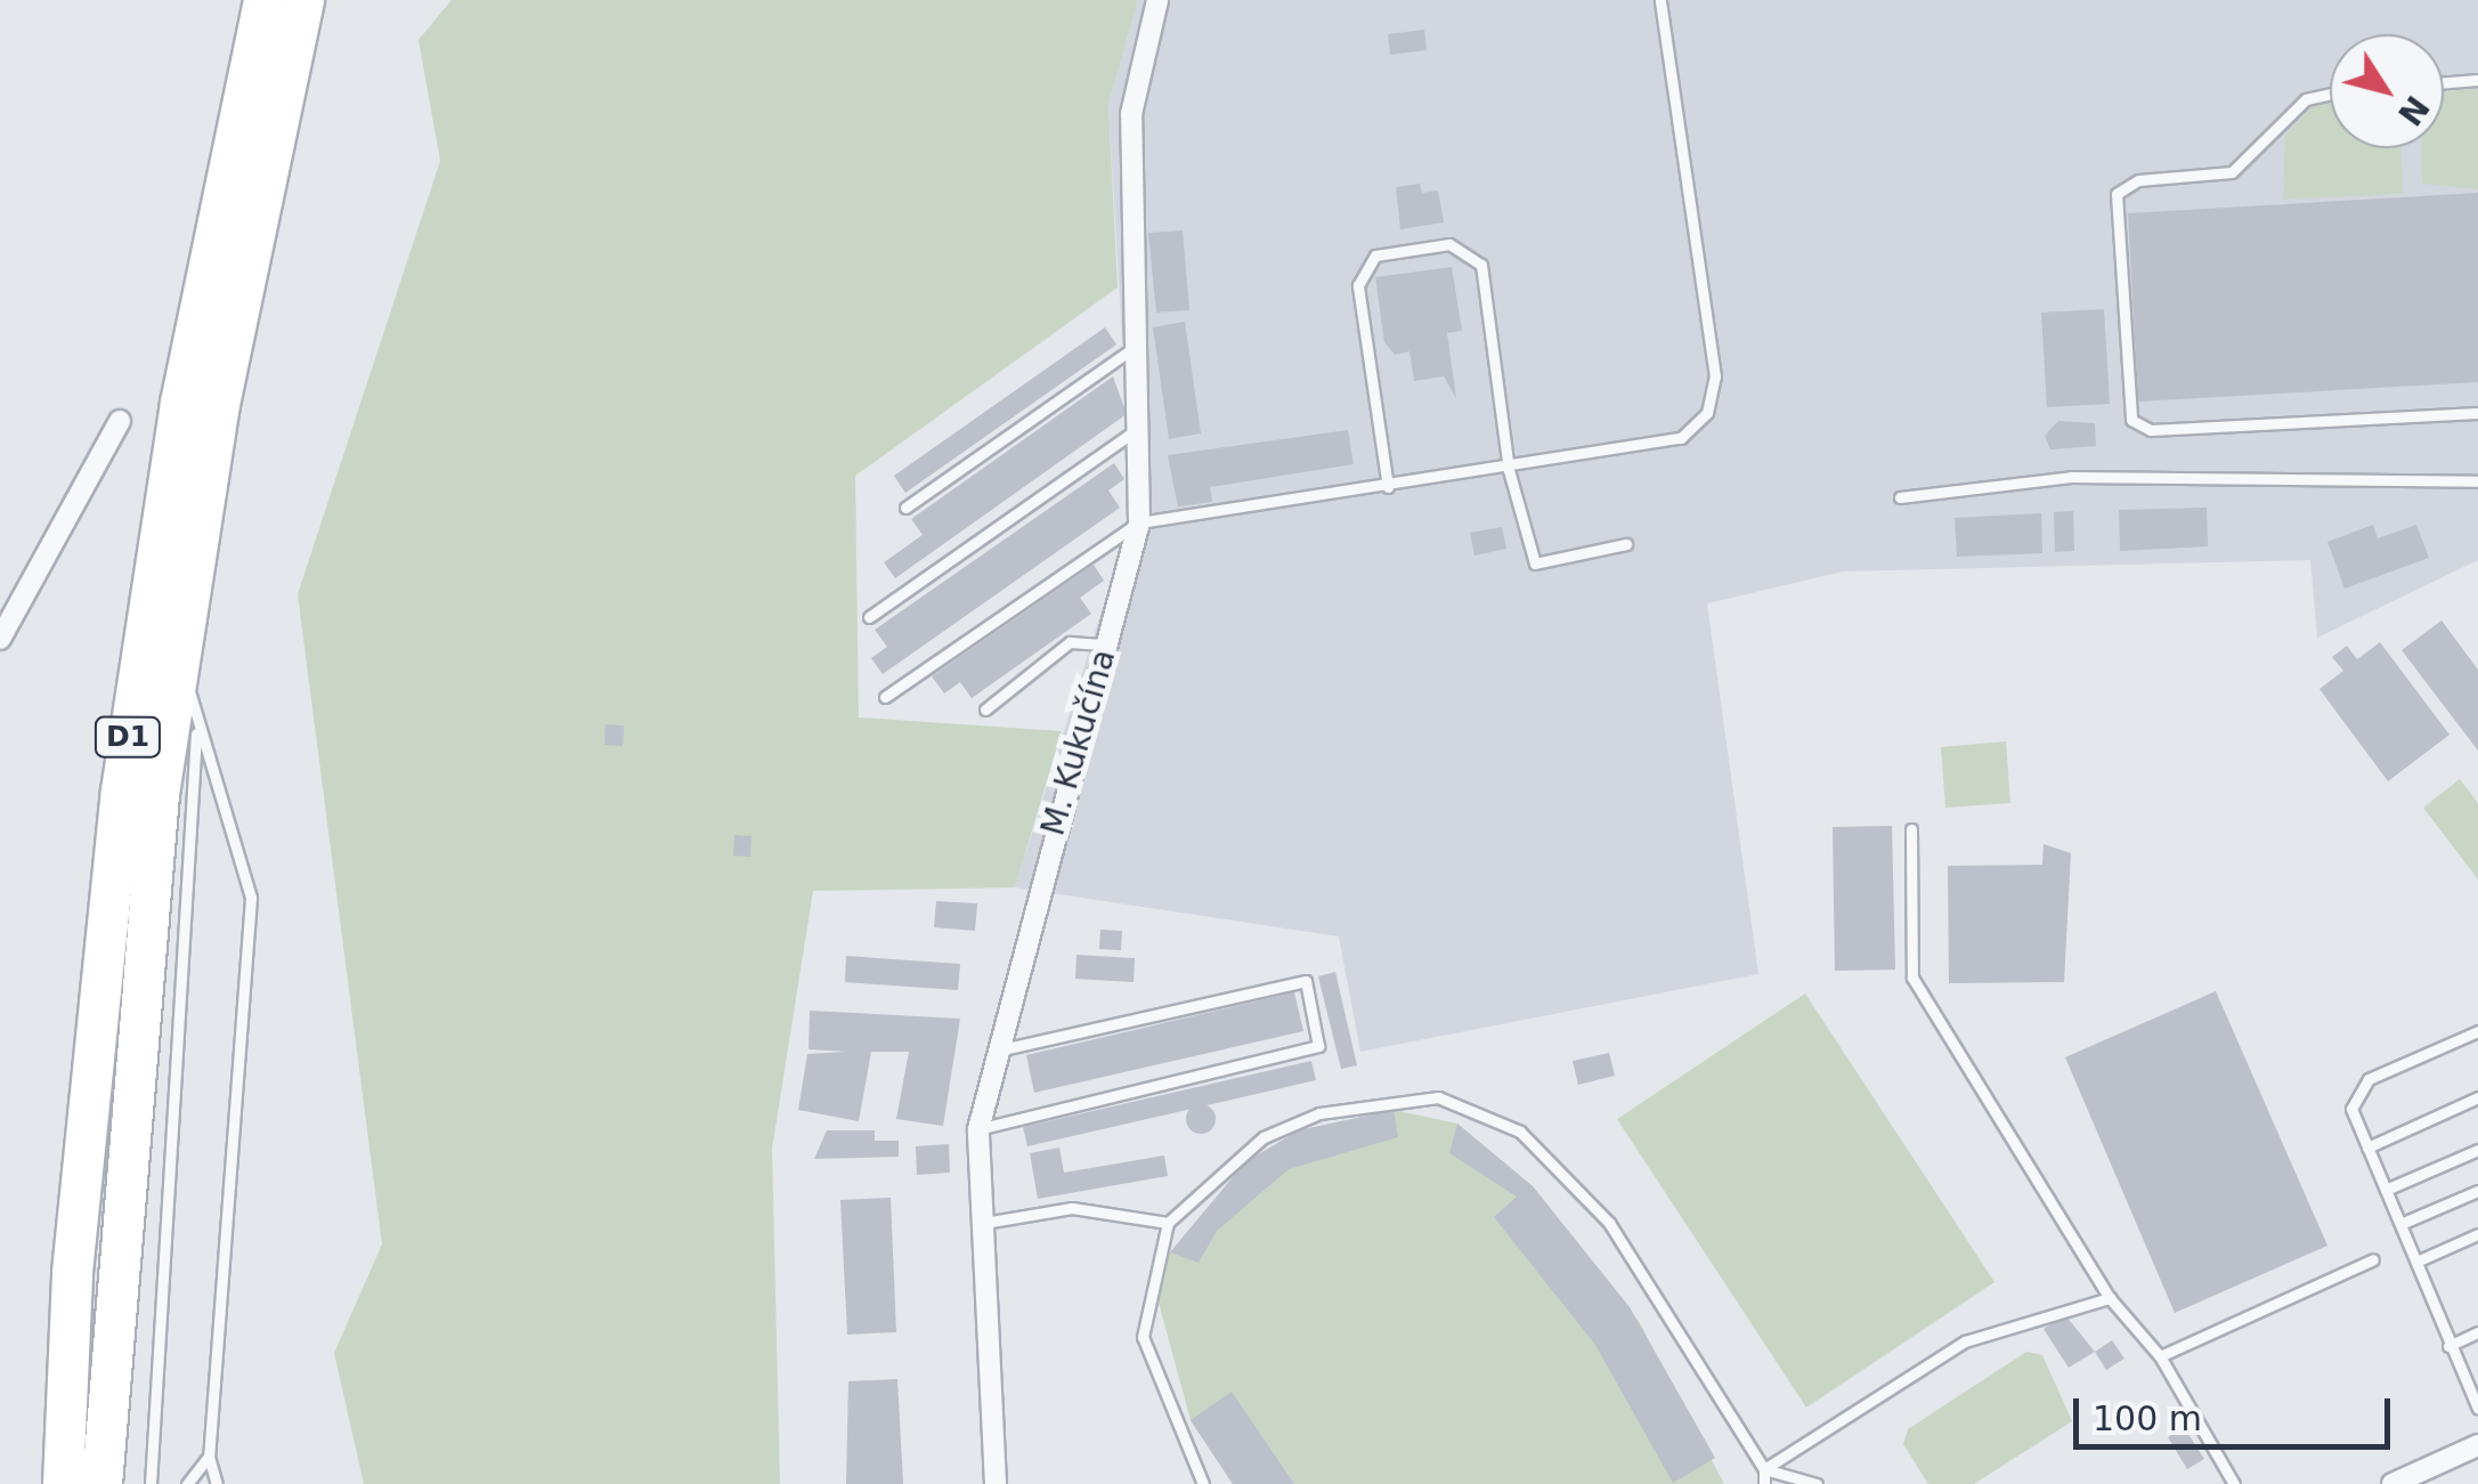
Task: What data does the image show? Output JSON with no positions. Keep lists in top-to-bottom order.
{
  "streets": {
    "highway": ["D1"],
    "street": ["M. Kukučína"]
  },
  "scale_bar": "100 m",
  "north": "bottom right"
}
